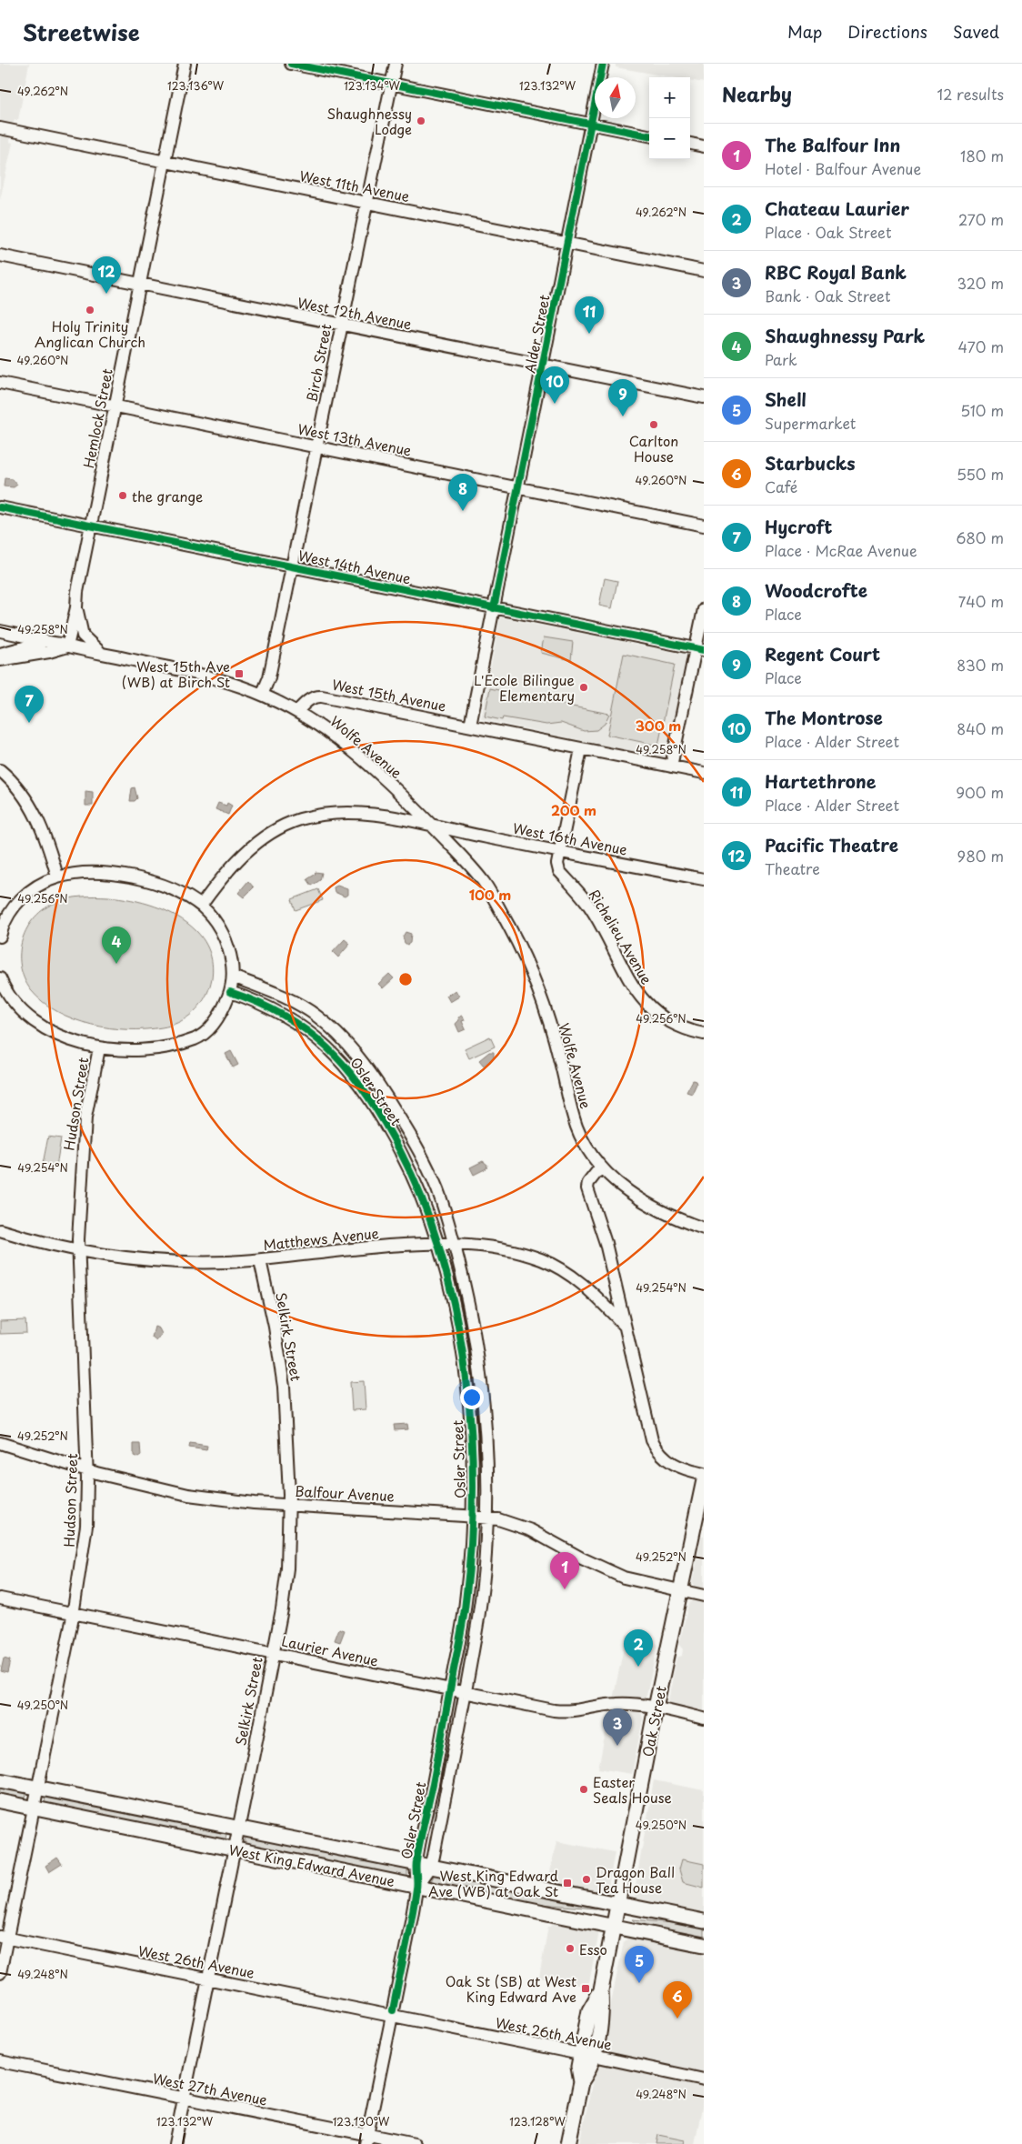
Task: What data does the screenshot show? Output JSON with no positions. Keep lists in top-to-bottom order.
{
  "streets": {
    "main road": ["Oak Street", "West King Edward Avenue"],
    "street": [
      "West 11th Avenue",
      "West 12th Avenue",
      "Alder Street",
      "Birch Street",
      "Hemlock Street",
      "West 13th Avenue",
      "West 14th Avenue",
      "West 15th Avenue",
      "Wolfe Avenue",
      "West 16th Avenue",
      "Richelieu Avenue",
      "Osler Street",
      "Hudson Street",
      "Matthews Avenue",
      "Selkirk Street",
      "Balfour Avenue",
      "Laurier Avenue",
      "West 26th Avenue",
      "West 27th Avenue"
    ]
  },
  "crossings": [
    ["West 11th Avenue", "Alder Street"],
    ["West 11th Avenue", "Birch Street"],
    ["West 11th Avenue", "Hemlock Street"],
    ["West 12th Avenue", "Alder Street"],
    ["West 12th Avenue", "Birch Street"],
    ["West 12th Avenue", "Hemlock Street"],
    ["Alder Street", "West 13th Avenue"],
    ["Alder Street", "West 14th Avenue"],
    ["Alder Street", "West 15th Avenue"],
    ["Birch Street", "West 13th Avenue"],
    ["Birch Street", "West 14th Avenue"],
    ["Hemlock Street", "West 13th Avenue"],
    ["Hemlock Street", "West 14th Avenue"],
    ["West 15th Avenue", "Wolfe Avenue"],
    ["West 15th Avenue", "Richelieu Avenue"],
    ["Wolfe Avenue", "West 16th Avenue"],
    ["West 16th Avenue", "Richelieu Avenue"],
    ["Osler Street", "Matthews Avenue"],
    ["Osler Street", "Balfour Avenue"],
    ["Osler Street", "Laurier Avenue"],
    ["Osler Street", "West King Edward Avenue"],
    ["Osler Street", "West 26th Avenue"],
    ["Osler Street", "West 27th Avenue"],
    ["Hudson Street", "Matthews Avenue"],
    ["Hudson Street", "Balfour Avenue"],
    ["Hudson Street", "Laurier Avenue"],
    ["Hudson Street", "West King Edward Avenue"],
    ["Hudson Street", "West 26th Avenue"],
    ["Matthews Avenue", "Selkirk Street"],
    ["Selkirk Street", "Balfour Avenue"],
    ["Selkirk Street", "Laurier Avenue"],
    ["Selkirk Street", "West King Edward Avenue"],
    ["Selkirk Street", "West 26th Avenue"],
    ["Selkirk Street", "West 27th Avenue"],
    ["Balfour Avenue", "Oak Street"],
    ["Laurier Avenue", "Oak Street"],
    ["Oak Street", "West King Edward Avenue"],
    ["Oak Street", "West 26th Avenue"]
  ],
  "places": {
    "other": [
      "Shaughnessy Lodge",
      "Holy Trinity Anglican Church",
      "Carlton House",
      "the grange",
      "L'Ecole Bilingue Elementary",
      "Easter Seals House",
      "Dragon Ball Tea House",
      "Esso"
    ],
    "transit": ["West 15th Ave (WB) at Birch St", "West King Edward Ave (WB) at Oak St", "Oak St (SB) at West King Edward Ave"]
  },
  "north": "top",
  "page": {
    "header": "Streetwise",
    "nav": ["Map", "Directions", "Saved"],
    "heading": ["Nearby", "12 results"],
    "map_buttons": ["+", "−"],
    "list": [
      {
        "mark": "1",
        "name": "The Balfour Inn",
        "note": "Hotel · Balfour Avenue",
        "value": "180 m"
      },
      {
        "mark": "2",
        "name": "Chateau Laurier",
        "note": "Place · Oak Street",
        "value": "270 m"
      },
      {
        "mark": "3",
        "name": "RBC Royal Bank",
        "note": "Bank · Oak Street",
        "value": "320 m"
      },
      {
        "mark": "4",
        "name": "Shaughnessy Park",
        "note": "Park",
        "value": "470 m"
      },
      {
        "mark": "5",
        "name": "Shell",
        "note": "Supermarket",
        "value": "510 m"
      },
      {
        "mark": "6",
        "name": "Starbucks",
        "note": "Café",
        "value": "550 m"
      },
      {
        "mark": "7",
        "name": "Hycroft",
        "note": "Place · McRae Avenue",
        "value": "680 m"
      },
      {
        "mark": "8",
        "name": "Woodcrofte",
        "note": "Place",
        "value": "740 m"
      },
      {
        "mark": "9",
        "name": "Regent Court",
        "note": "Place",
        "value": "830 m"
      },
      {
        "mark": "10",
        "name": "The Montrose",
        "note": "Place · Alder Street",
        "value": "840 m"
      },
      {
        "mark": "11",
        "name": "Hartethrone",
        "note": "Place · Alder Street",
        "value": "900 m"
      },
      {
        "mark": "12",
        "name": "Pacific Theatre",
        "note": "Theatre",
        "value": "980 m"
      }
    ],
    "pins": [
      "12",
      "11",
      "10",
      "9",
      "8",
      "7",
      "4",
      "1",
      "2",
      "3",
      "5",
      "6"
    ]
  },
  "coordinates": [
    "123.136°W",
    "123.134°W",
    "123.132°W",
    "49.262°N",
    "49.260°N",
    "49.258°N",
    "49.256°N",
    "49.254°N",
    "49.252°N",
    "49.250°N",
    "49.248°N",
    "123.130°W",
    "123.128°W"
  ],
  "rings": ["300 m", "200 m", "100 m"]
}
